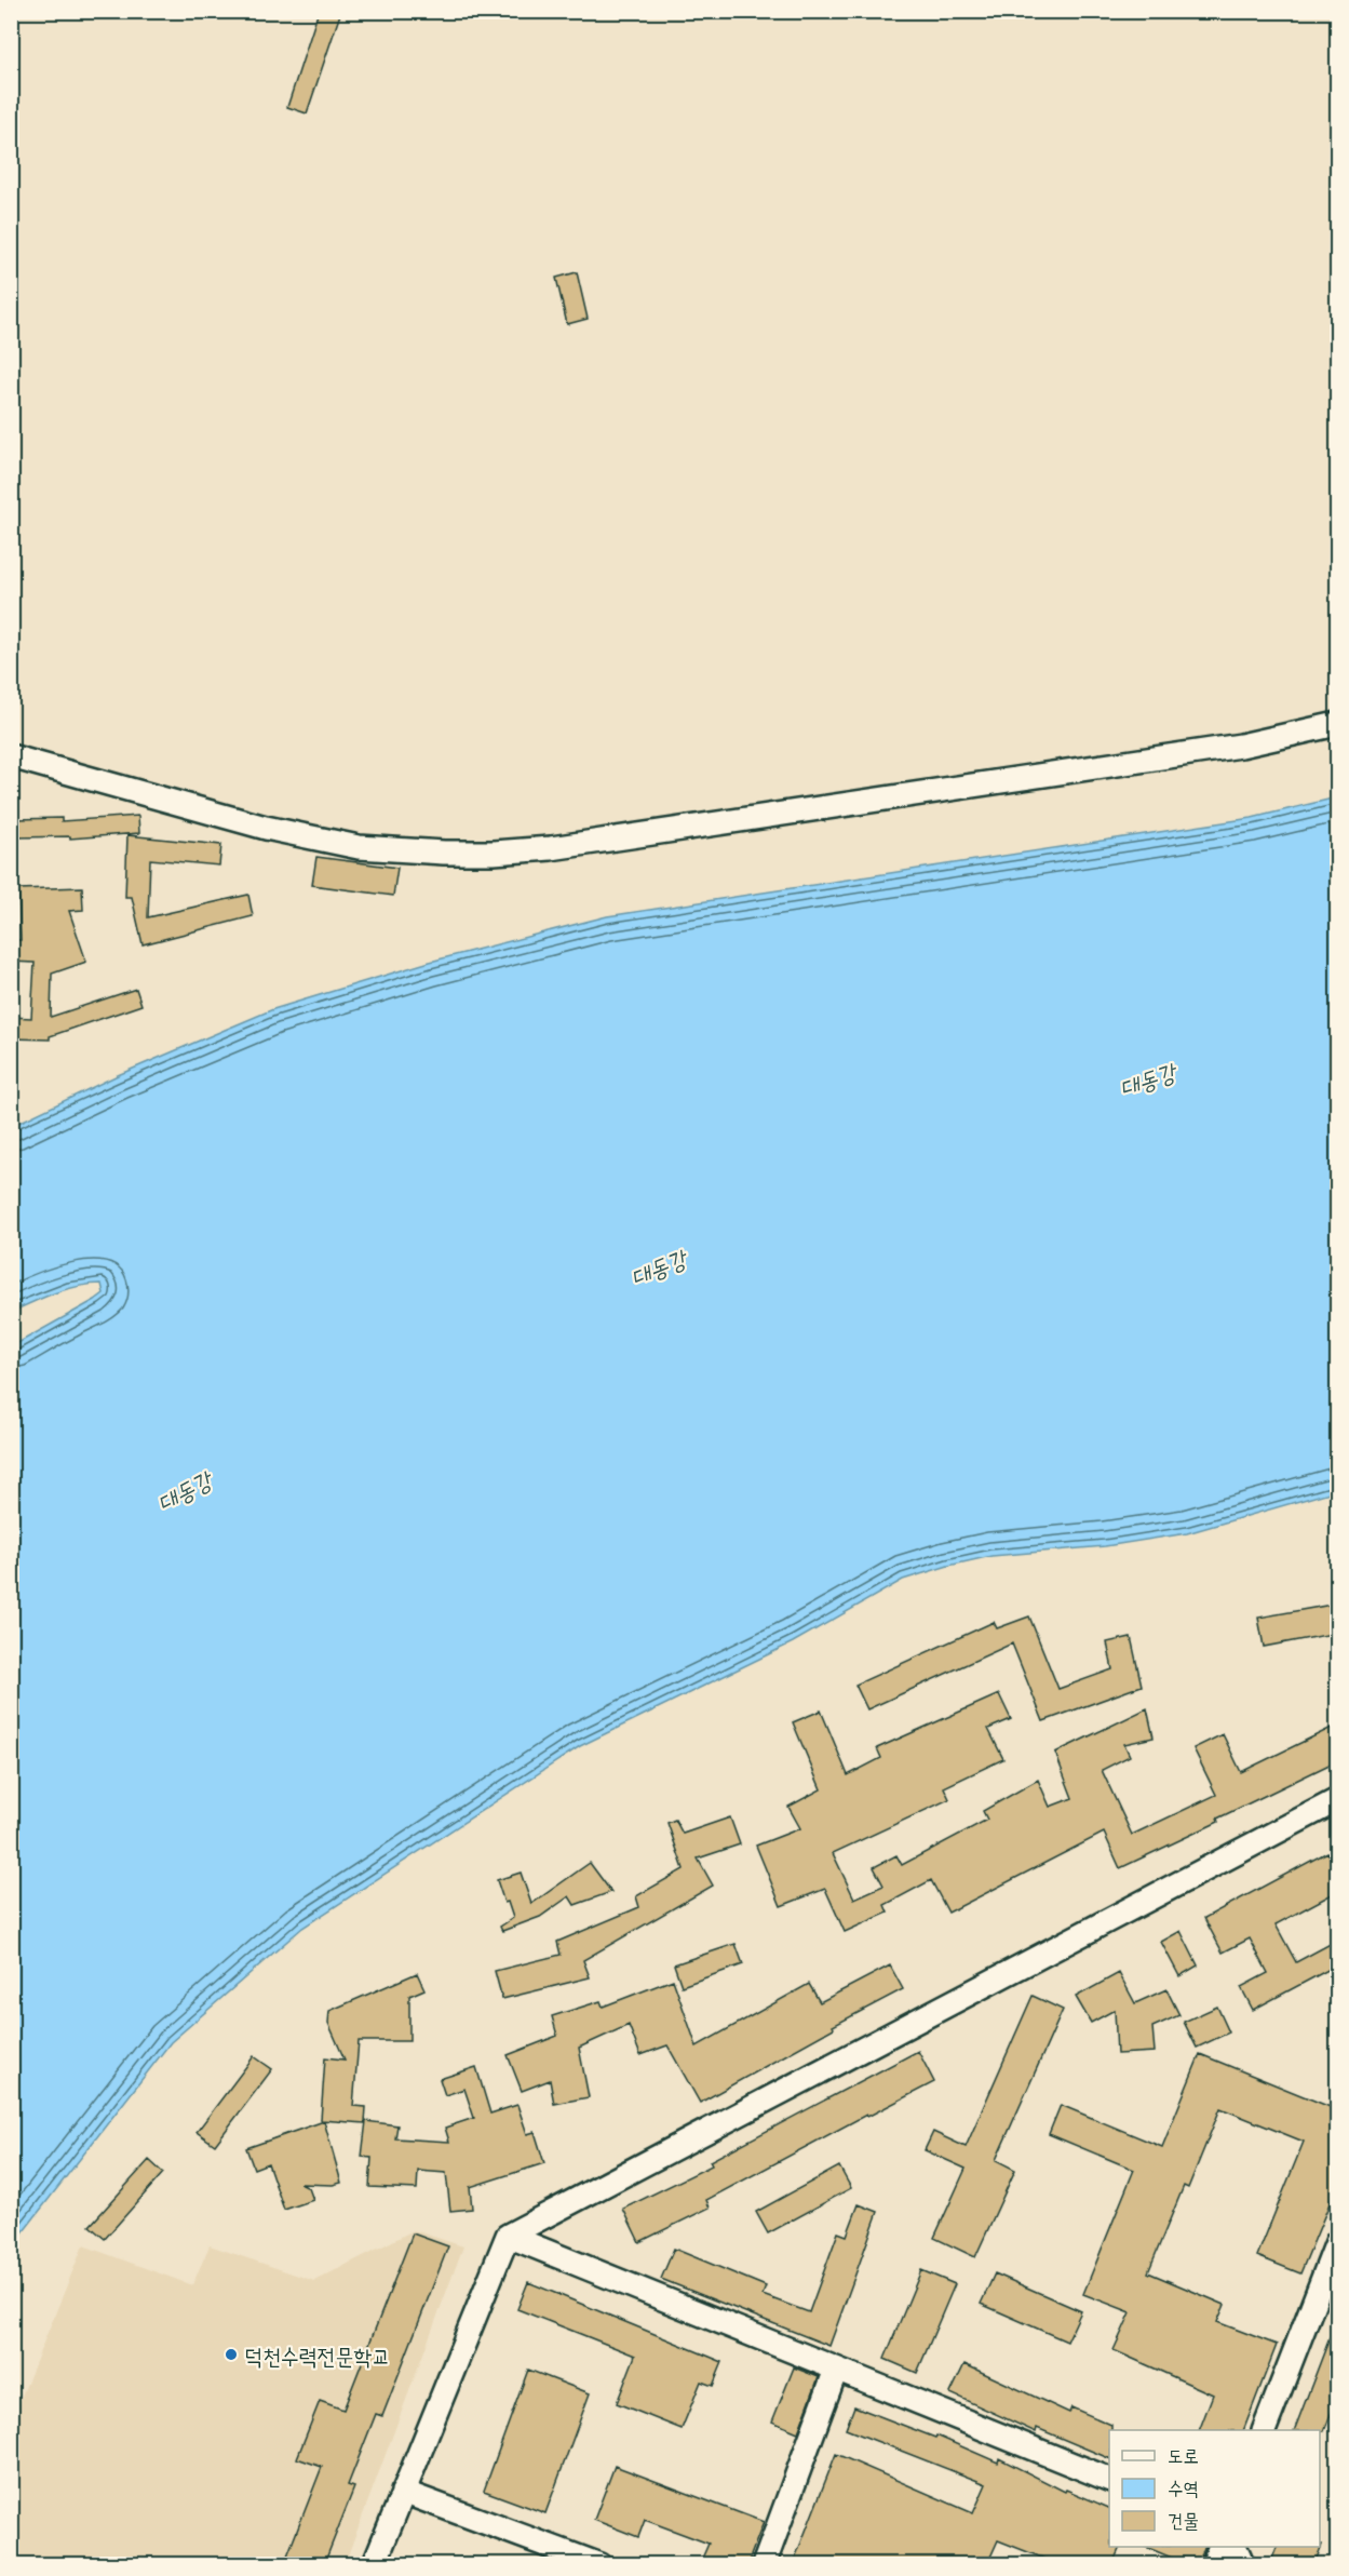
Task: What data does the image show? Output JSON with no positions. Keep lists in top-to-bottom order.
{
  "water": ["대동강"],
  "places": ["덕천수력전문학교"],
  "legend": ["도로", "수역", "건물"]
}
